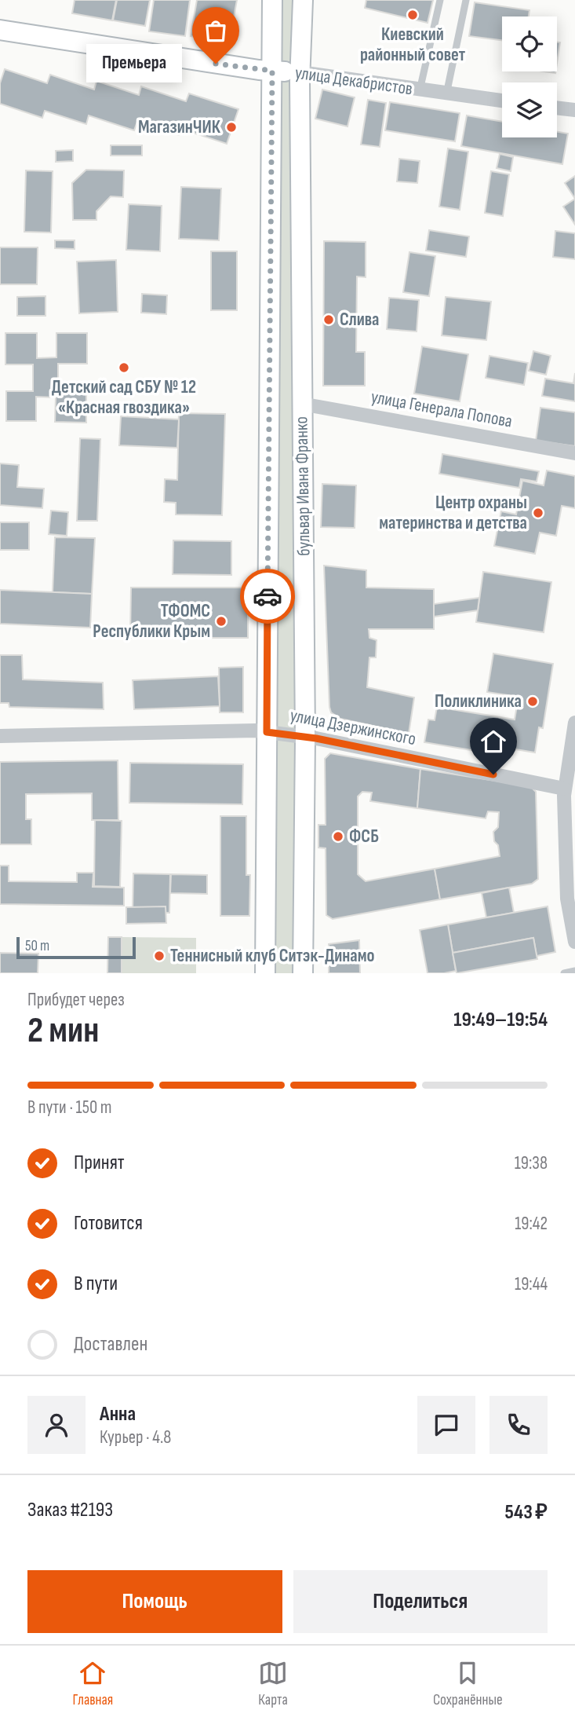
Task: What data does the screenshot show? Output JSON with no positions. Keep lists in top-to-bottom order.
{
  "streets": {
    "street": [
      "улица Декабристов",
      "улица Генерала Попова",
      "бульвар Ивана Франко",
      "улица Дзержинского"
    ]
  },
  "crossings": [
    ["улица Декабристов", "бульвар Ивана Франко"],
    ["улица Генерала Попова", "бульвар Ивана Франко"],
    ["бульвар Ивана Франко", "улица Дзержинского"]
  ],
  "places": [
    "Киевский районный совет",
    "Премьера",
    "МагазинЧИК",
    "Слива",
    "Детский сад СБУ № 12 «Красная гвоздика»",
    "Центр охраны материнства и детства",
    "ТФОМС Республики Крым",
    "Поликлиника",
    "ФСБ",
    "Теннисный клуб Ситэк-Динамо"
  ],
  "scale_bar": "50 m",
  "page": {
    "bubble": "Премьера",
    "scale": "50 m",
    "heading": ["2 мин", "Прибудет через", "19:49–19:54"],
    "panel": [
      "Анна",
      "Курьер · 4.8",
      "Заказ #2193",
      "543 ₽"
    ],
    "bar": "В пути · 150 m",
    "list": [
      ["Принят", "19:38"],
      ["Готовится", "19:42"],
      ["В пути", "19:44"],
      "Доставлен"
    ],
    "buttons": ["Помощь", "Поделиться"],
    "tabs": ["Главная", "Карта", "Сохранённые"]
  }
}
